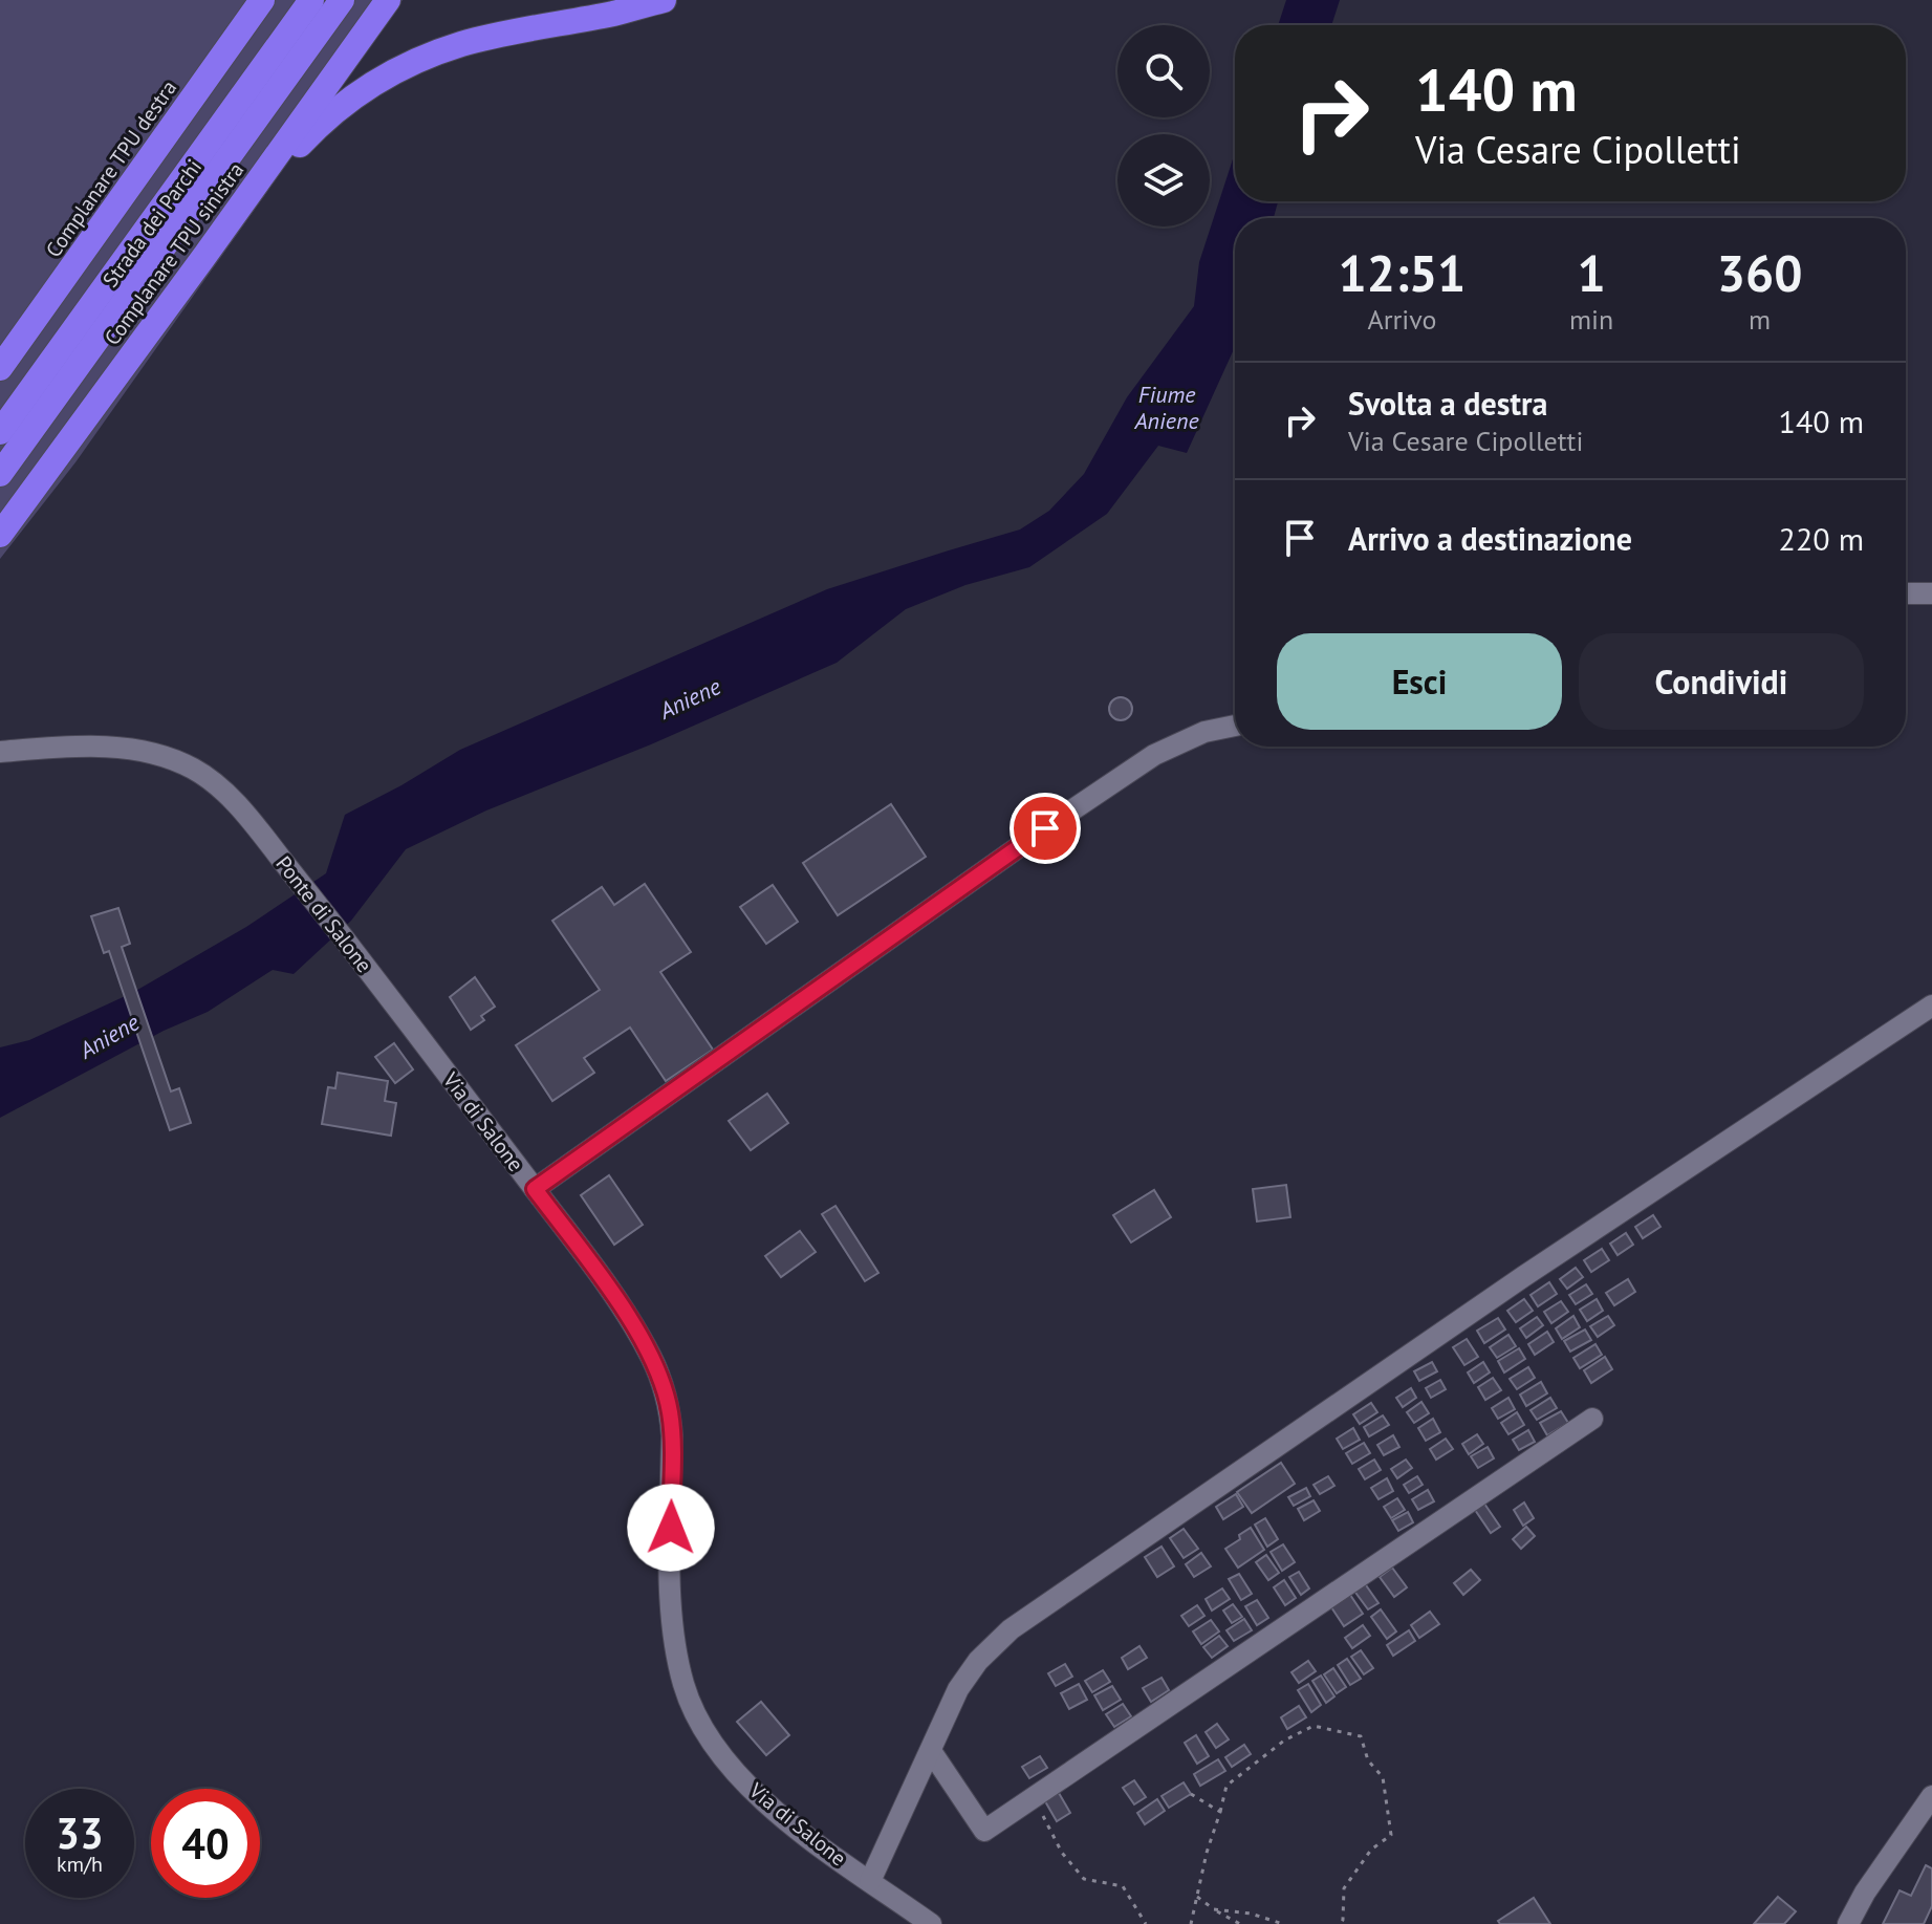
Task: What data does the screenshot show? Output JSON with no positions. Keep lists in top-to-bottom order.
{
  "streets": {
    "highway": ["Complanare TPU destra", "Strada dei Parchi", "Complanare TPU sinistra"],
    "street": ["Ponte di Salone", "Via di Salone"]
  },
  "crossings": [
    ["Ponte di Salone", "Via di Salone"]
  ],
  "water": ["Fiume Aniene", "Aniene"],
  "page": {
    "turn": ["140 m", "Via Cesare Cipolletti"],
    "eta": [
      "12:51",
      "Arrivo",
      "1",
      "min",
      "360",
      "m"
    ],
    "list": [
      {
        "name": "Svolta a destra",
        "note": "Via Cesare Cipolletti",
        "value": "140 m"
      },
      {
        "name": "Arrivo a destinazione",
        "value": "220 m"
      }
    ],
    "buttons": ["Esci", "Condividi"],
    "speed": "33 km/h",
    "limit": "40"
  }
}
